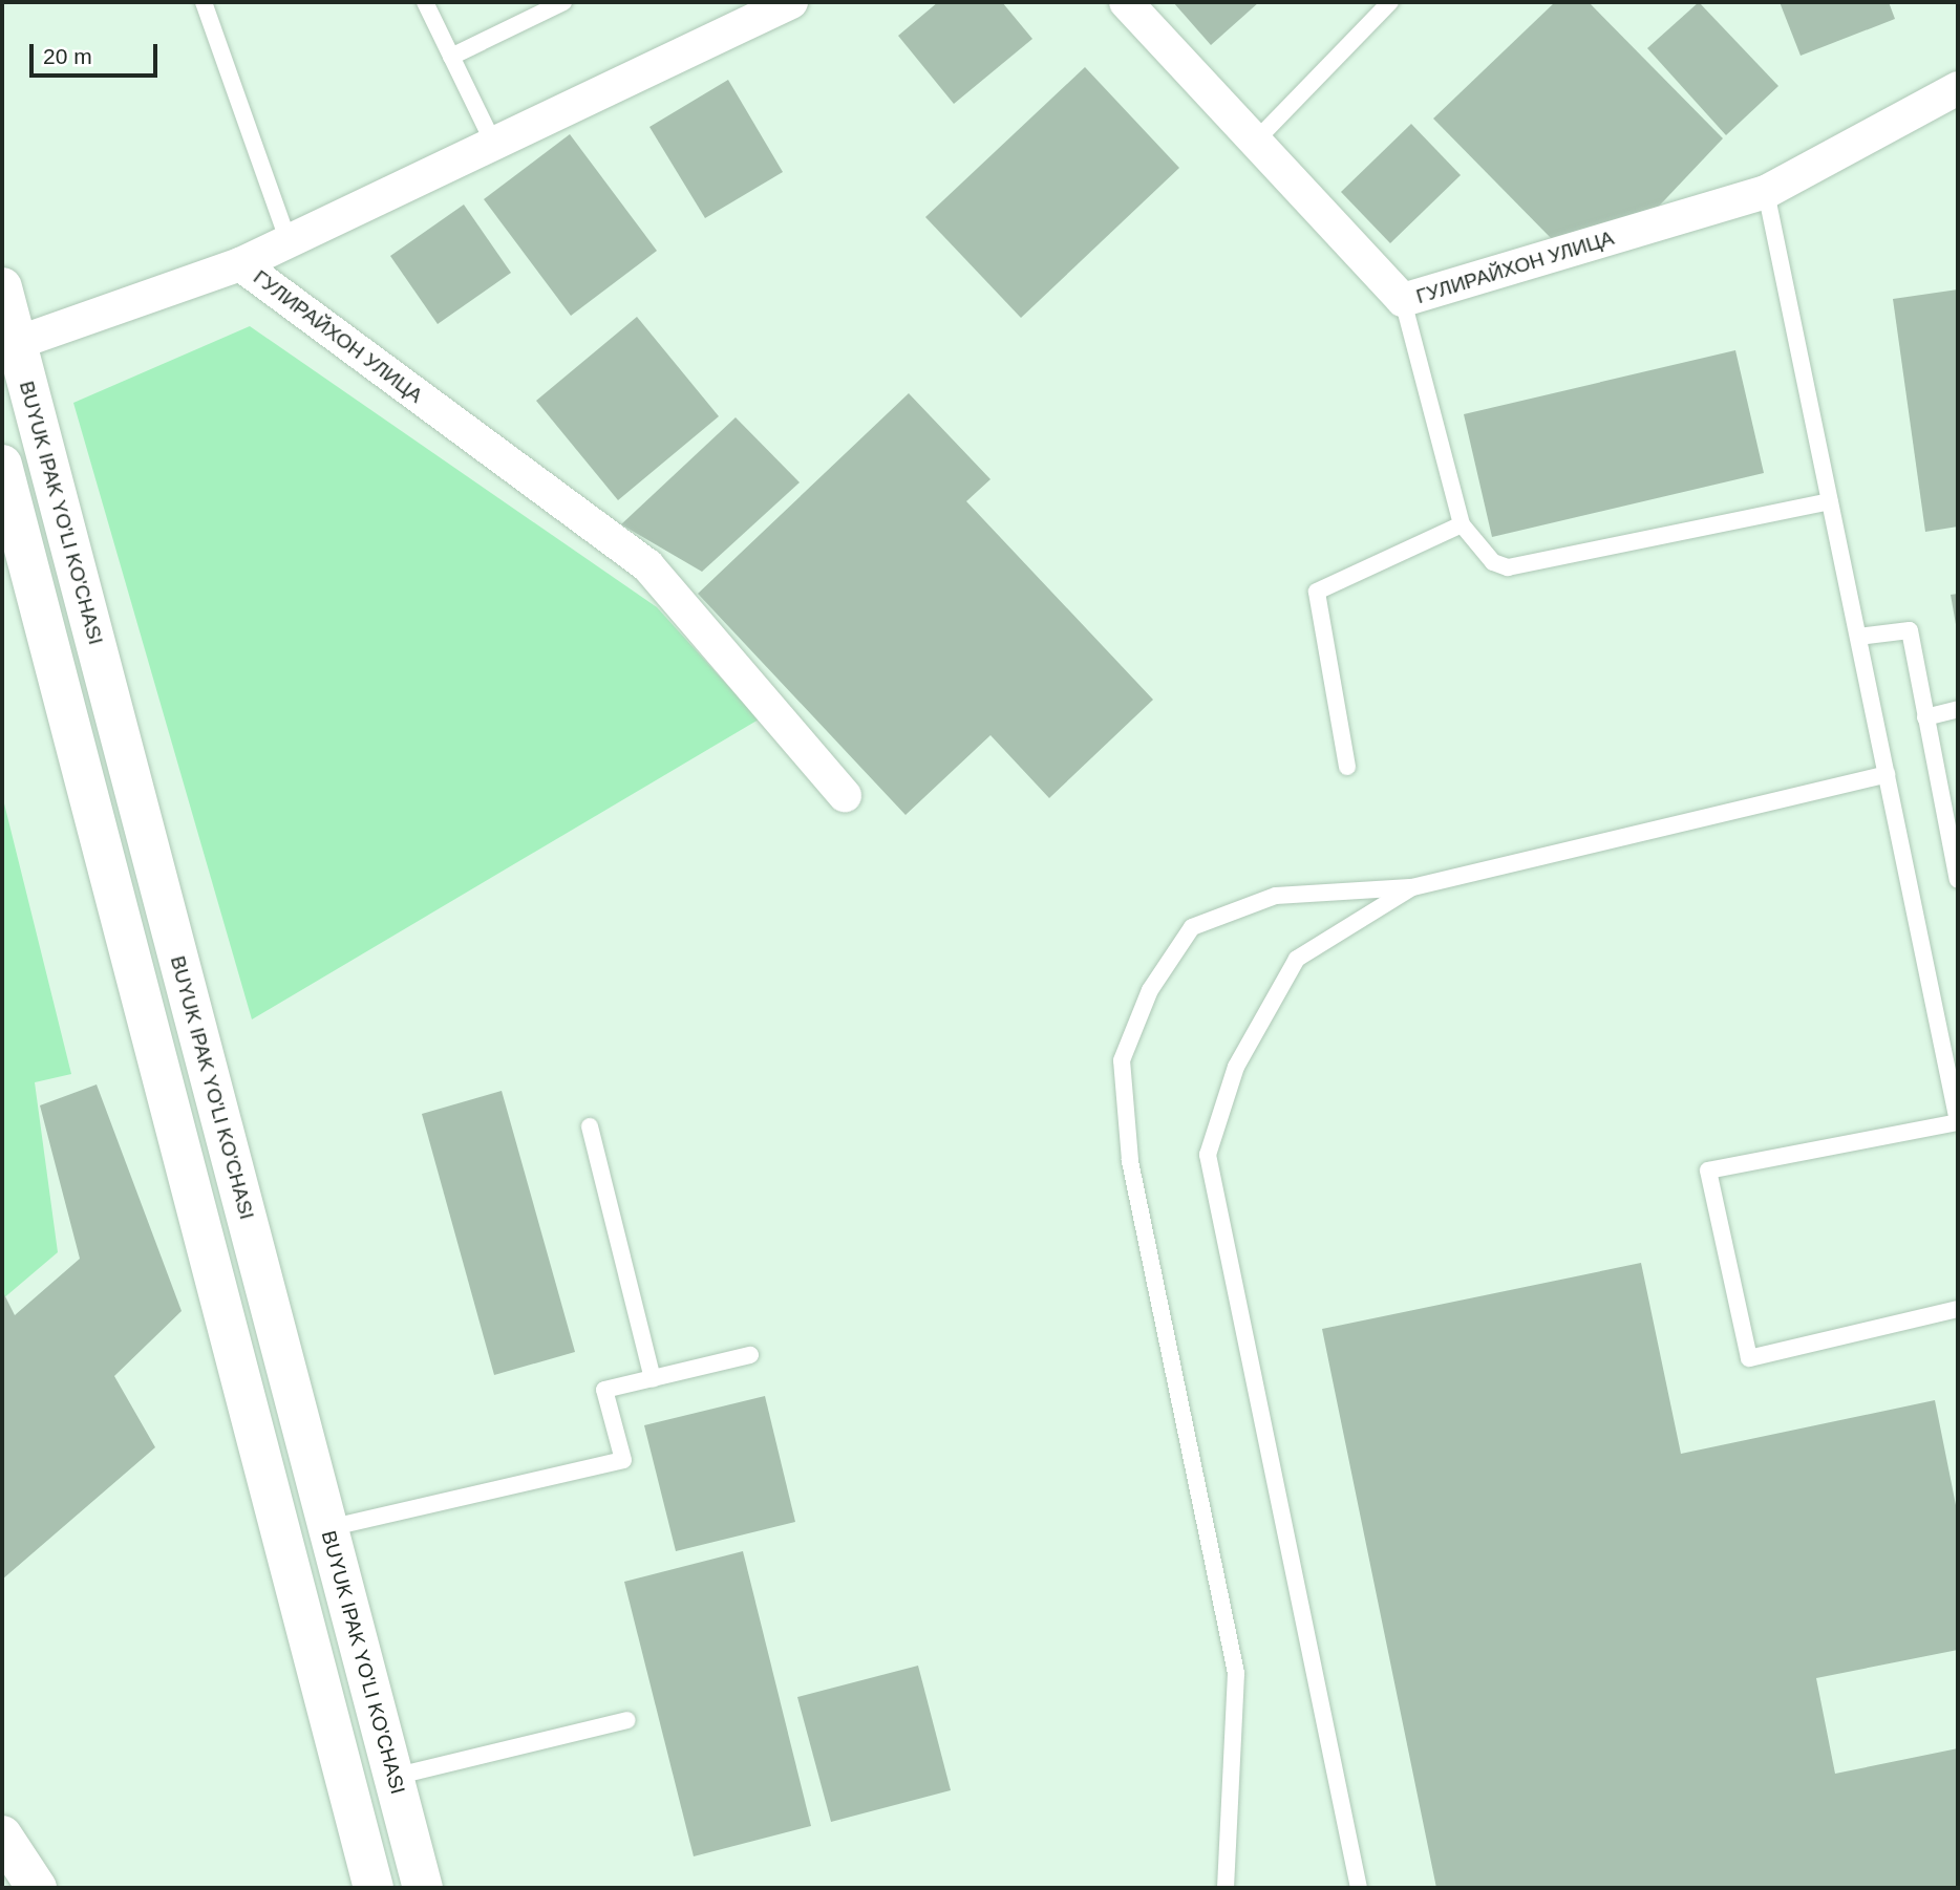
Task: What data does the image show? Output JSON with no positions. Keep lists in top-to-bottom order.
{
  "streets": {
    "main road": ["BUYUK IPAK YO'LI KO'CHASI"],
    "street": ["ГУЛИРАЙХОН УЛИЦА"]
  },
  "scale_bar": "20 m"
}
